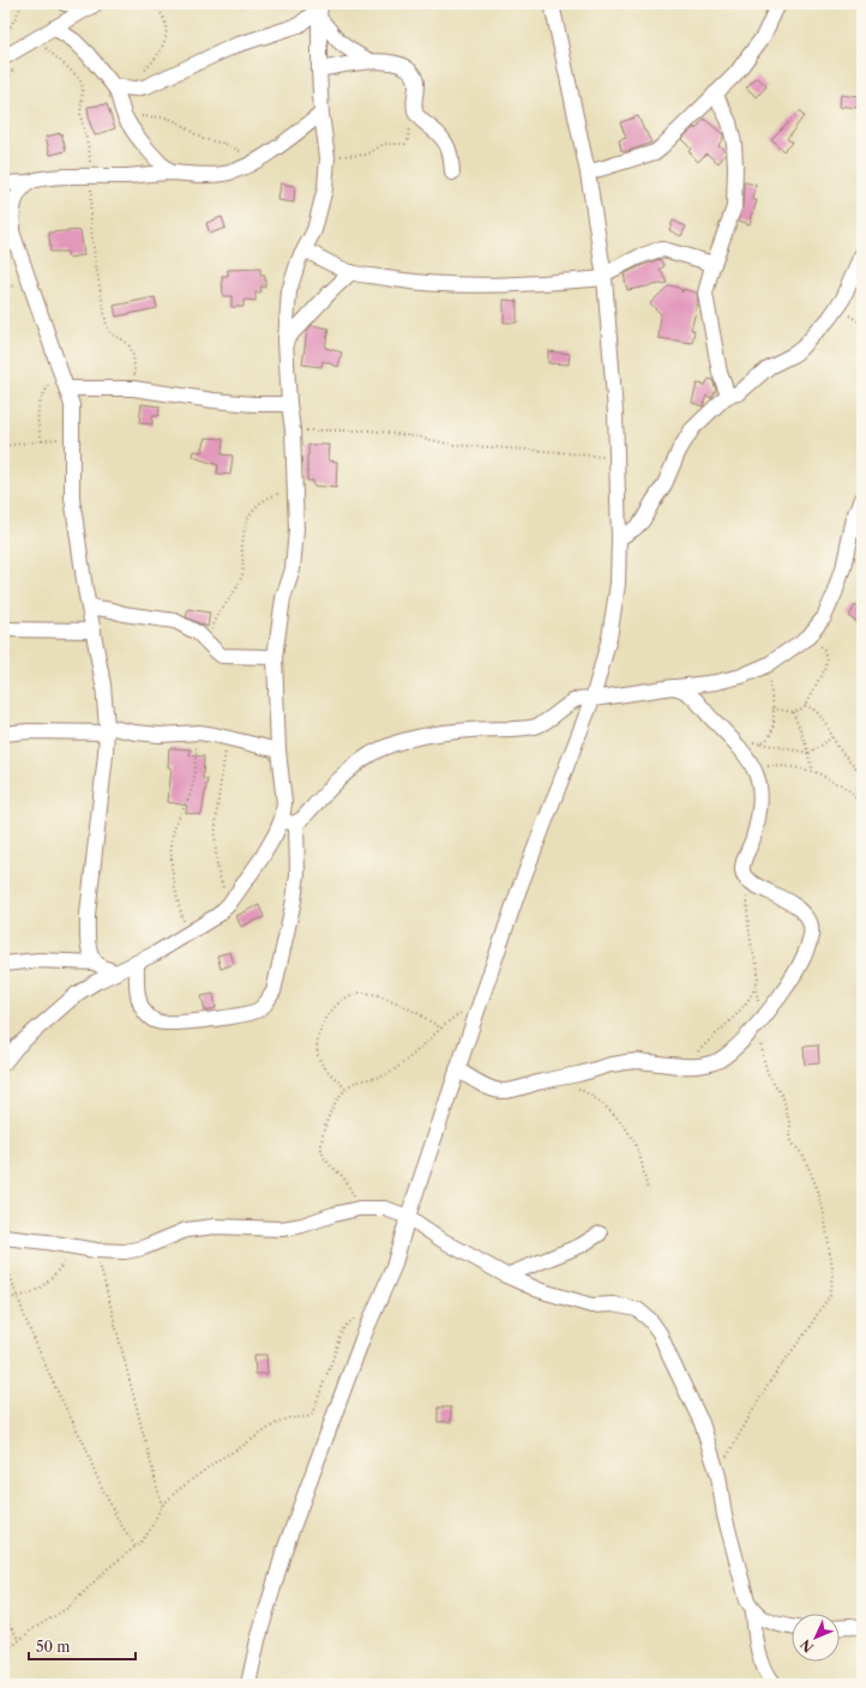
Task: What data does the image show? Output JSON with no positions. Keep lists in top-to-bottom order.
{
  "scale_bar": "50 m",
  "north": "bottom left"
}
